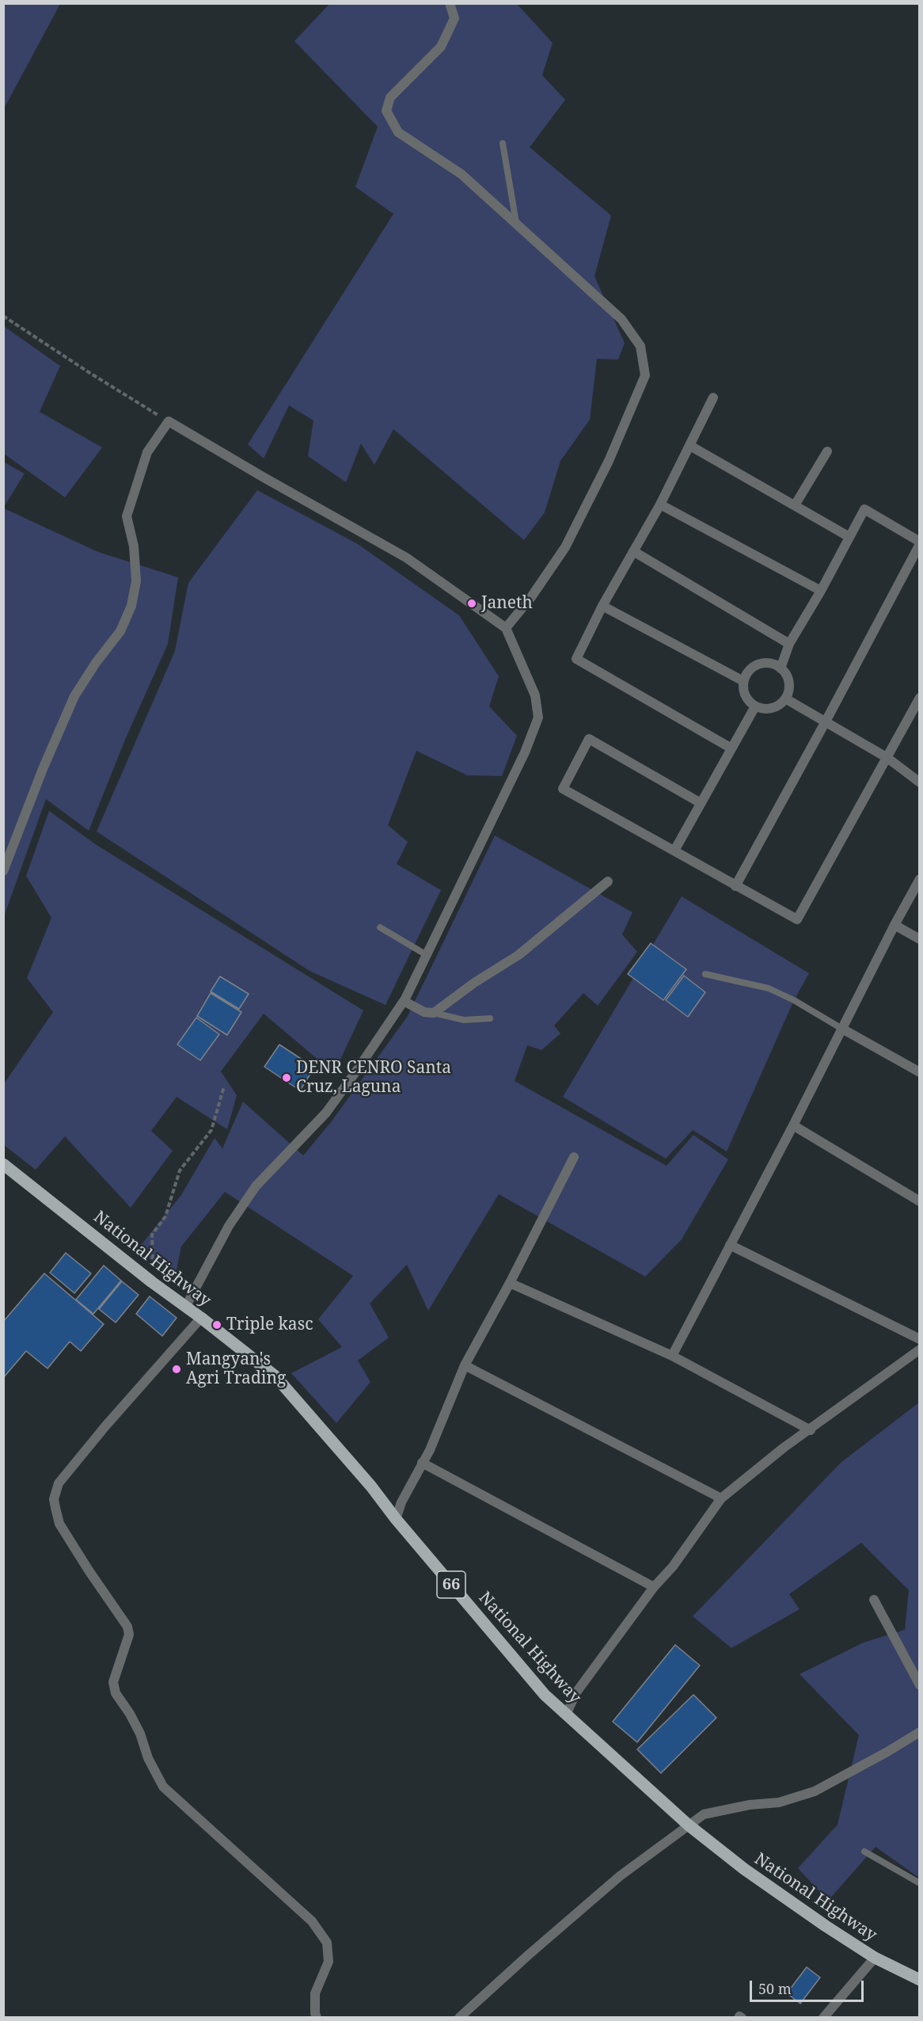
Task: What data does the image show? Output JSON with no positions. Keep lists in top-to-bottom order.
{
  "streets": {
    "main road": ["National Highway", "66"]
  },
  "places": [
    "Janeth",
    "DENR CENRO Santa Cruz, Laguna",
    "Triple kasc",
    "Mangyan's Agri Trading"
  ],
  "scale_bar": "50 m"
}
